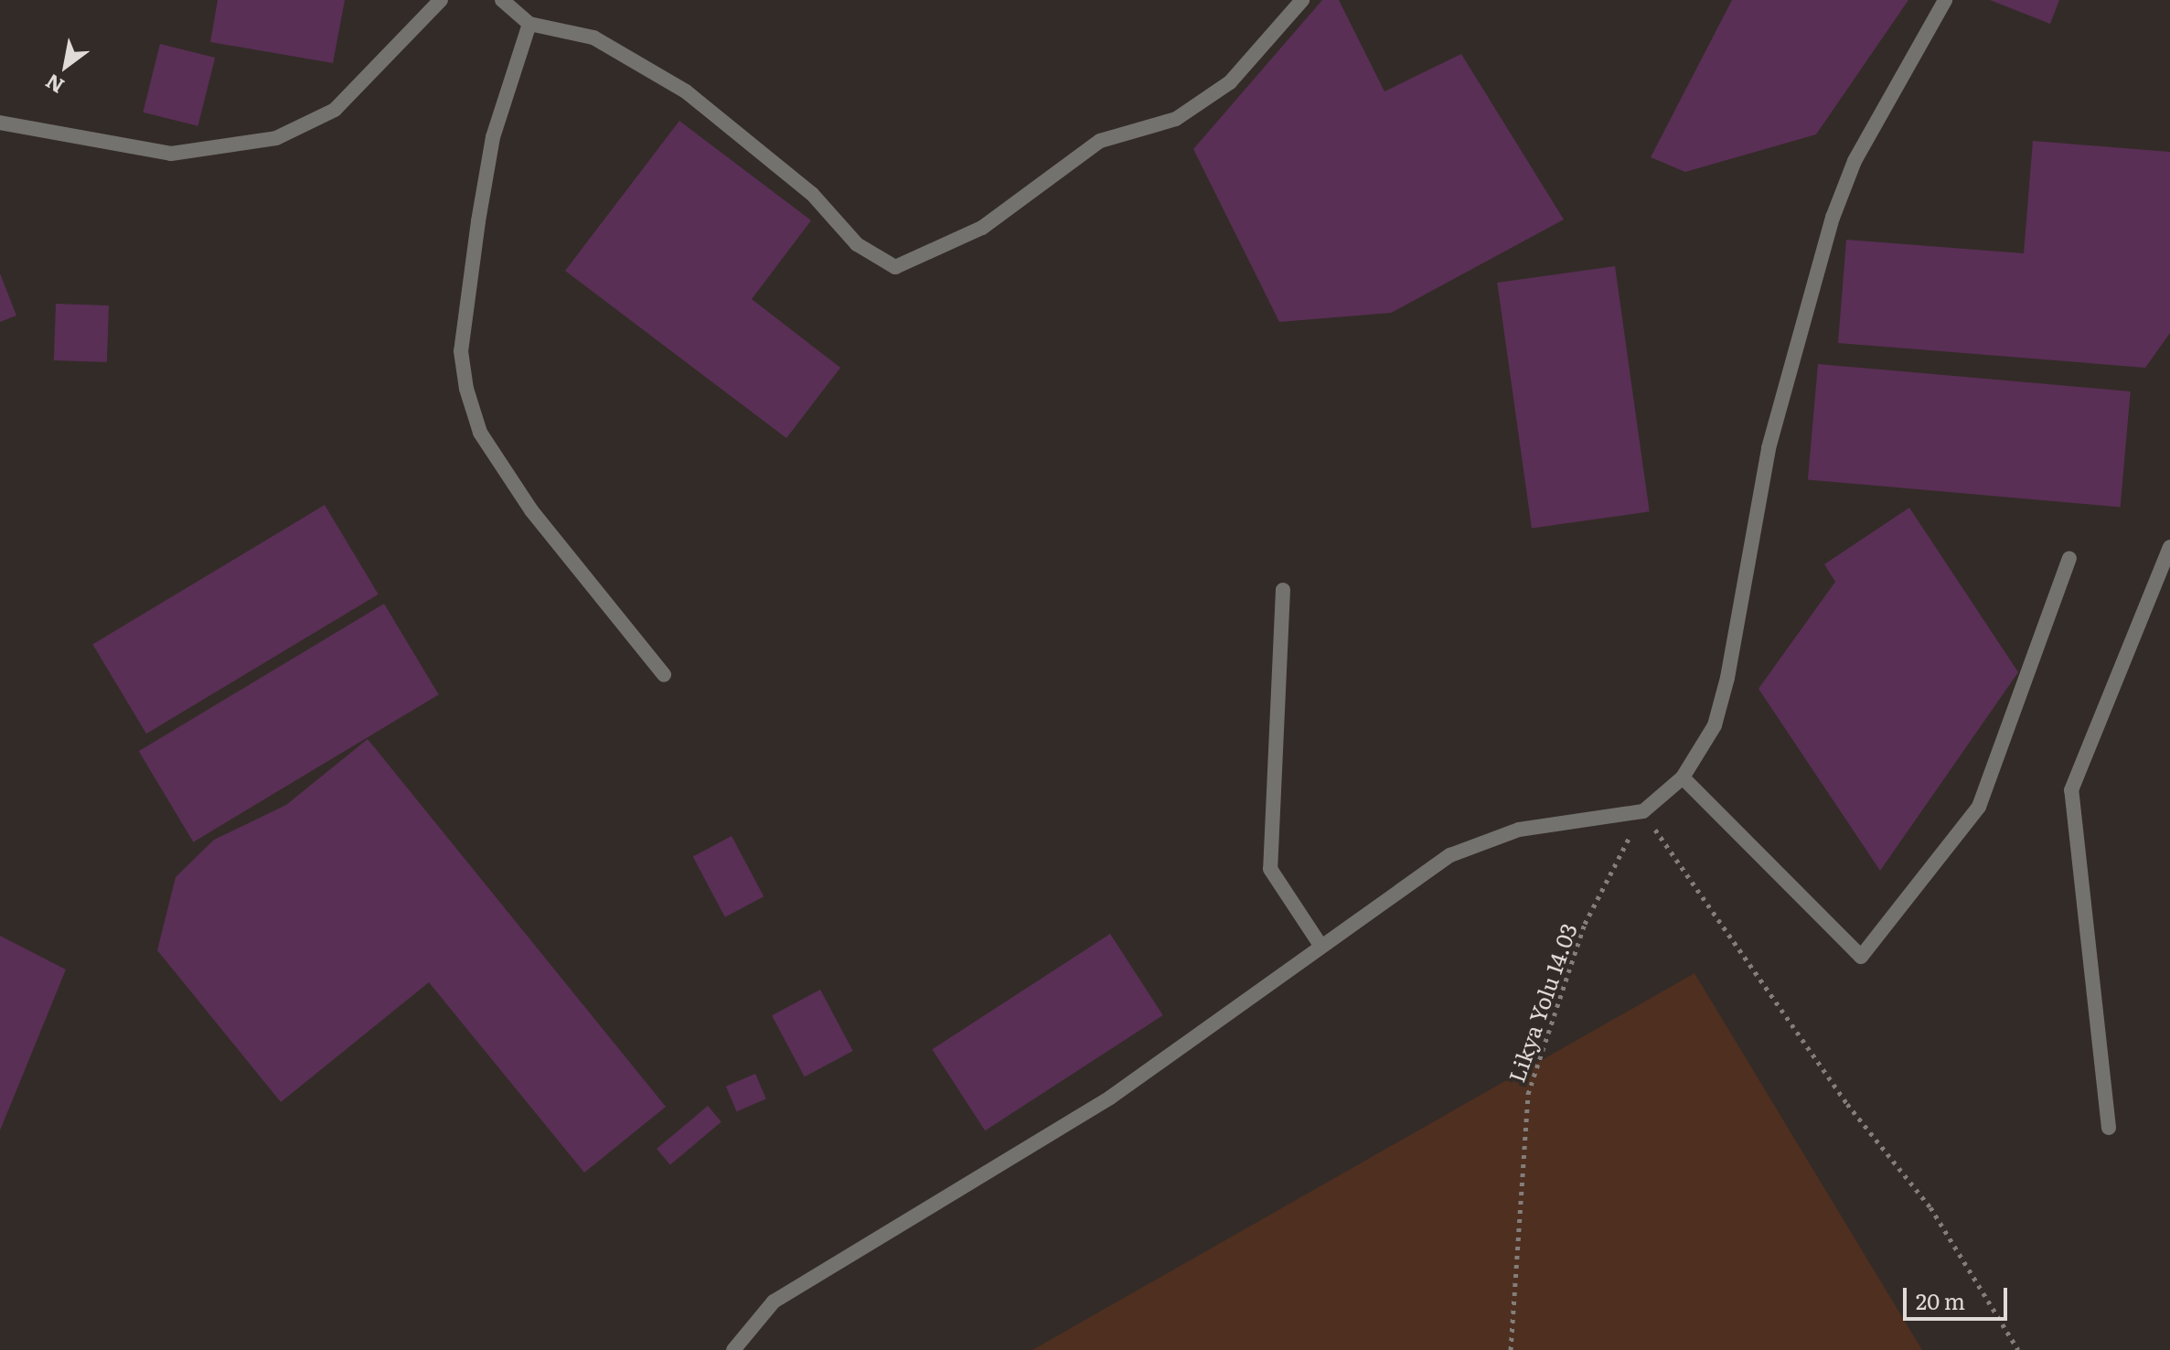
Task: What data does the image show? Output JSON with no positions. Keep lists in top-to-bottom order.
{
  "streets": {
    "path": ["Likya Yolu 14.03"]
  },
  "scale_bar": "20 m",
  "north": "bottom left"
}
